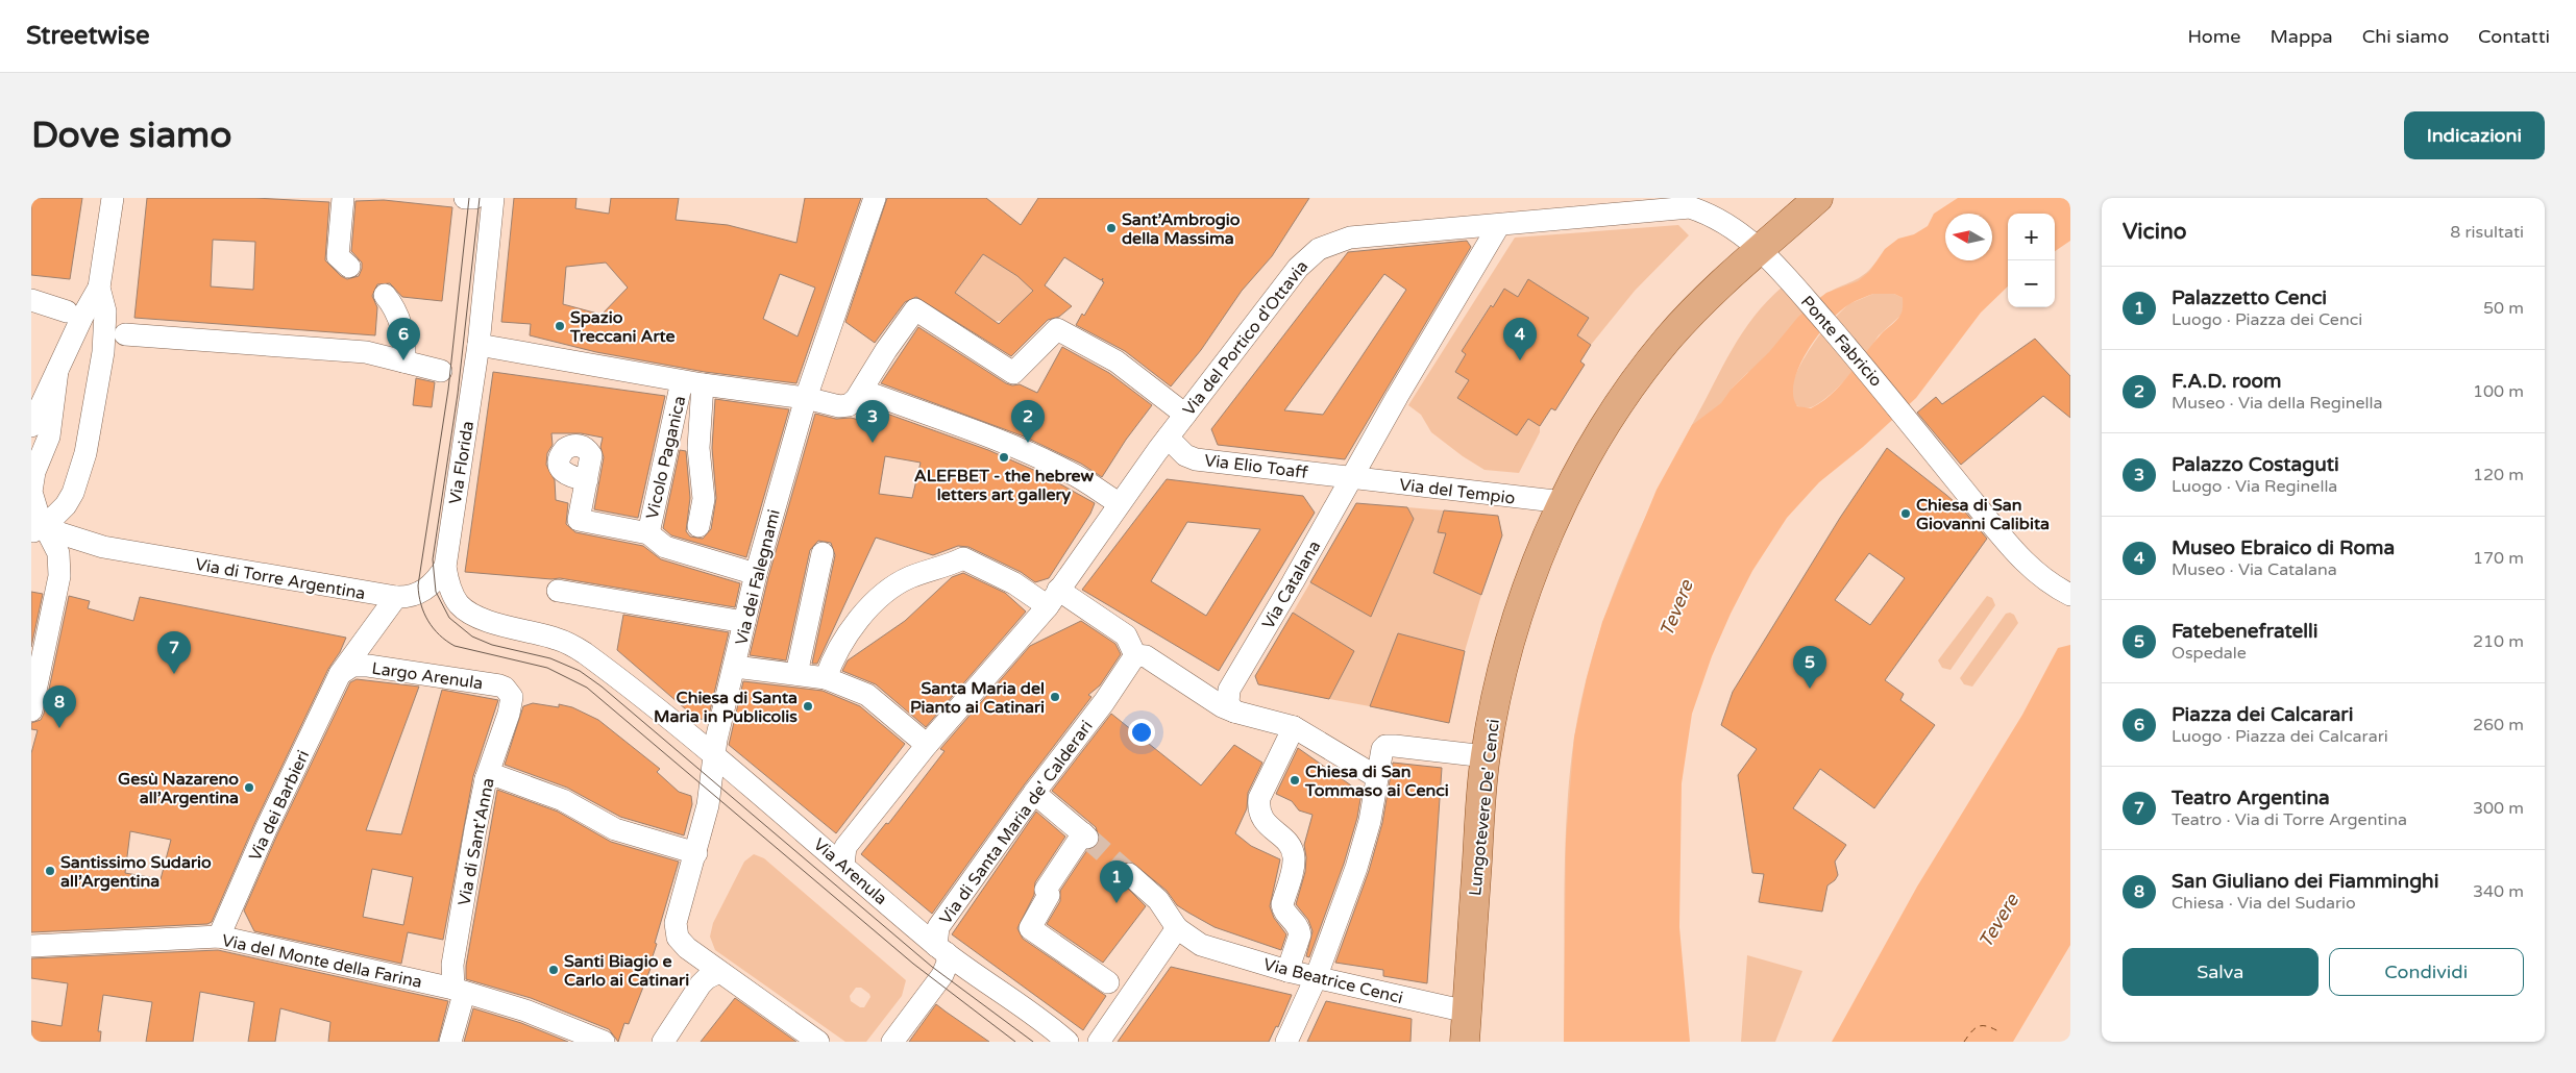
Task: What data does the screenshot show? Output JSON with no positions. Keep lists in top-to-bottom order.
{
  "streets": {
    "main road": ["Lungotevere De' Cenci"],
    "street": [
      "Via del Portico d'Ottavia",
      "Ponte Fabricio",
      "Vicolo Paganica",
      "Via Florida",
      "Via Elio Toaff",
      "Via del Tempio",
      "Via dei Falegnami",
      "Via di Torre Argentina",
      "Via Catalana",
      "Largo Arenula",
      "Via dei Barbieri",
      "Via di Santa Maria de' Calderari",
      "Via di Sant'Anna",
      "Via Arenula",
      "Via del Monte della Farina",
      "Via Beatrice Cenci"
    ]
  },
  "crossings": [
    ["Via del Portico d'Ottavia", "Ponte Fabricio"],
    ["Via del Portico d'Ottavia", "Via Elio Toaff"],
    ["Via del Portico d'Ottavia", "Via Catalana"],
    ["Via del Portico d'Ottavia", "Via Arenula"],
    ["Ponte Fabricio", "Lungotevere De' Cenci"],
    ["Via Florida", "Via di Torre Argentina"],
    ["Via Florida", "Via Arenula"],
    ["Via Elio Toaff", "Via del Tempio"],
    ["Via Elio Toaff", "Via Catalana"],
    ["Via del Tempio", "Via Catalana"],
    ["Via del Tempio", "Lungotevere De' Cenci"],
    ["Via dei Falegnami", "Via Arenula"],
    ["Via di Torre Argentina", "Via dei Barbieri"],
    ["Via di Torre Argentina", "Via Arenula"],
    ["Largo Arenula", "Via dei Barbieri"],
    ["Largo Arenula", "Via di Sant'Anna"],
    ["Via dei Barbieri", "Via del Monte della Farina"],
    ["Lungotevere De' Cenci", "Via Beatrice Cenci"],
    ["Via di Santa Maria de' Calderari", "Via Arenula"],
    ["Via di Sant'Anna", "Via del Monte della Farina"]
  ],
  "water": ["Tevere"],
  "places": [
    "Sant’Ambrogio della Massima",
    "Spazio Treccani Arte",
    "ALEFBET - the hebrew letters art gallery",
    "Chiesa di San Giovanni Calibita",
    "Santa Maria del Pianto ai Catinari",
    "Chiesa di Santa Maria in Publicolis",
    "Chiesa di San Tommaso ai Cenci",
    "Gesù Nazareno all’Argentina",
    "Santissimo Sudario all’Argentina",
    "Santi Biagio e Carlo ai Catinari"
  ],
  "north": "left",
  "page": {
    "header": "Streetwise",
    "nav": [
      "Home",
      "Mappa",
      "Chi siamo",
      "Contatti"
    ],
    "buttons": [
      "Indicazioni",
      ["Salva", "Condividi"]
    ],
    "title": "Dove siamo",
    "heading": ["Vicino", "8 risultati"],
    "map_buttons": ["+", "−"],
    "list": [
      {
        "mark": "1",
        "name": "Palazzetto Cenci",
        "note": "Luogo · Piazza dei Cenci",
        "value": "50 m"
      },
      {
        "mark": "2",
        "name": "F.A.D. room",
        "note": "Museo · Via della Reginella",
        "value": "100 m"
      },
      {
        "mark": "3",
        "name": "Palazzo Costaguti",
        "note": "Luogo · Via Reginella",
        "value": "120 m"
      },
      {
        "mark": "4",
        "name": "Museo Ebraico di Roma",
        "note": "Museo · Via Catalana",
        "value": "170 m"
      },
      {
        "mark": "5",
        "name": "Fatebenefratelli",
        "note": "Ospedale",
        "value": "210 m"
      },
      {
        "mark": "6",
        "name": "Piazza dei Calcarari",
        "note": "Luogo · Piazza dei Calcarari",
        "value": "260 m"
      },
      {
        "mark": "7",
        "name": "Teatro Argentina",
        "note": "Teatro · Via di Torre Argentina",
        "value": "300 m"
      },
      {
        "mark": "8",
        "name": "San Giuliano dei Fiamminghi",
        "note": "Chiesa · Via del Sudario",
        "value": "340 m"
      }
    ],
    "pins": [
      "4",
      "6",
      "2",
      "3",
      "7",
      "5",
      "8",
      "1"
    ]
  }
}
